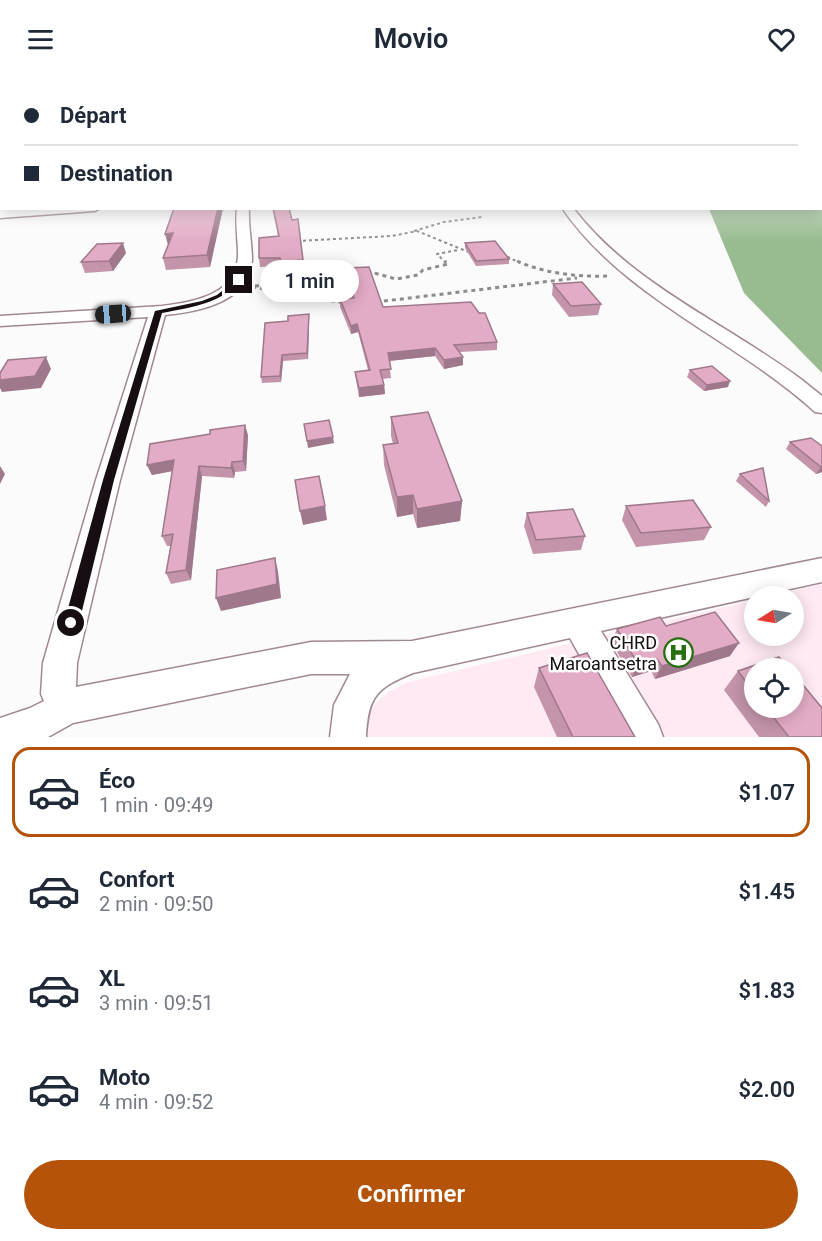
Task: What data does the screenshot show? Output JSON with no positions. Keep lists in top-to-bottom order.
{
  "places": {
    "hospital": ["CHRD Maroantsetra"]
  },
  "north": "left",
  "page": {
    "header": "Movio",
    "banner": ["Départ", "Destination"],
    "bubble": "1 min",
    "list": [
      {
        "name": "Éco",
        "note": "1 min · 09:49",
        "value": "$1.07"
      },
      {
        "name": "Confort",
        "note": "2 min · 09:50",
        "value": "$1.45"
      },
      {
        "name": "XL",
        "note": "3 min · 09:51",
        "value": "$1.83"
      },
      {
        "name": "Moto",
        "note": "4 min · 09:52",
        "value": "$2.00"
      }
    ],
    "buttons": "Confirmer"
  }
}
